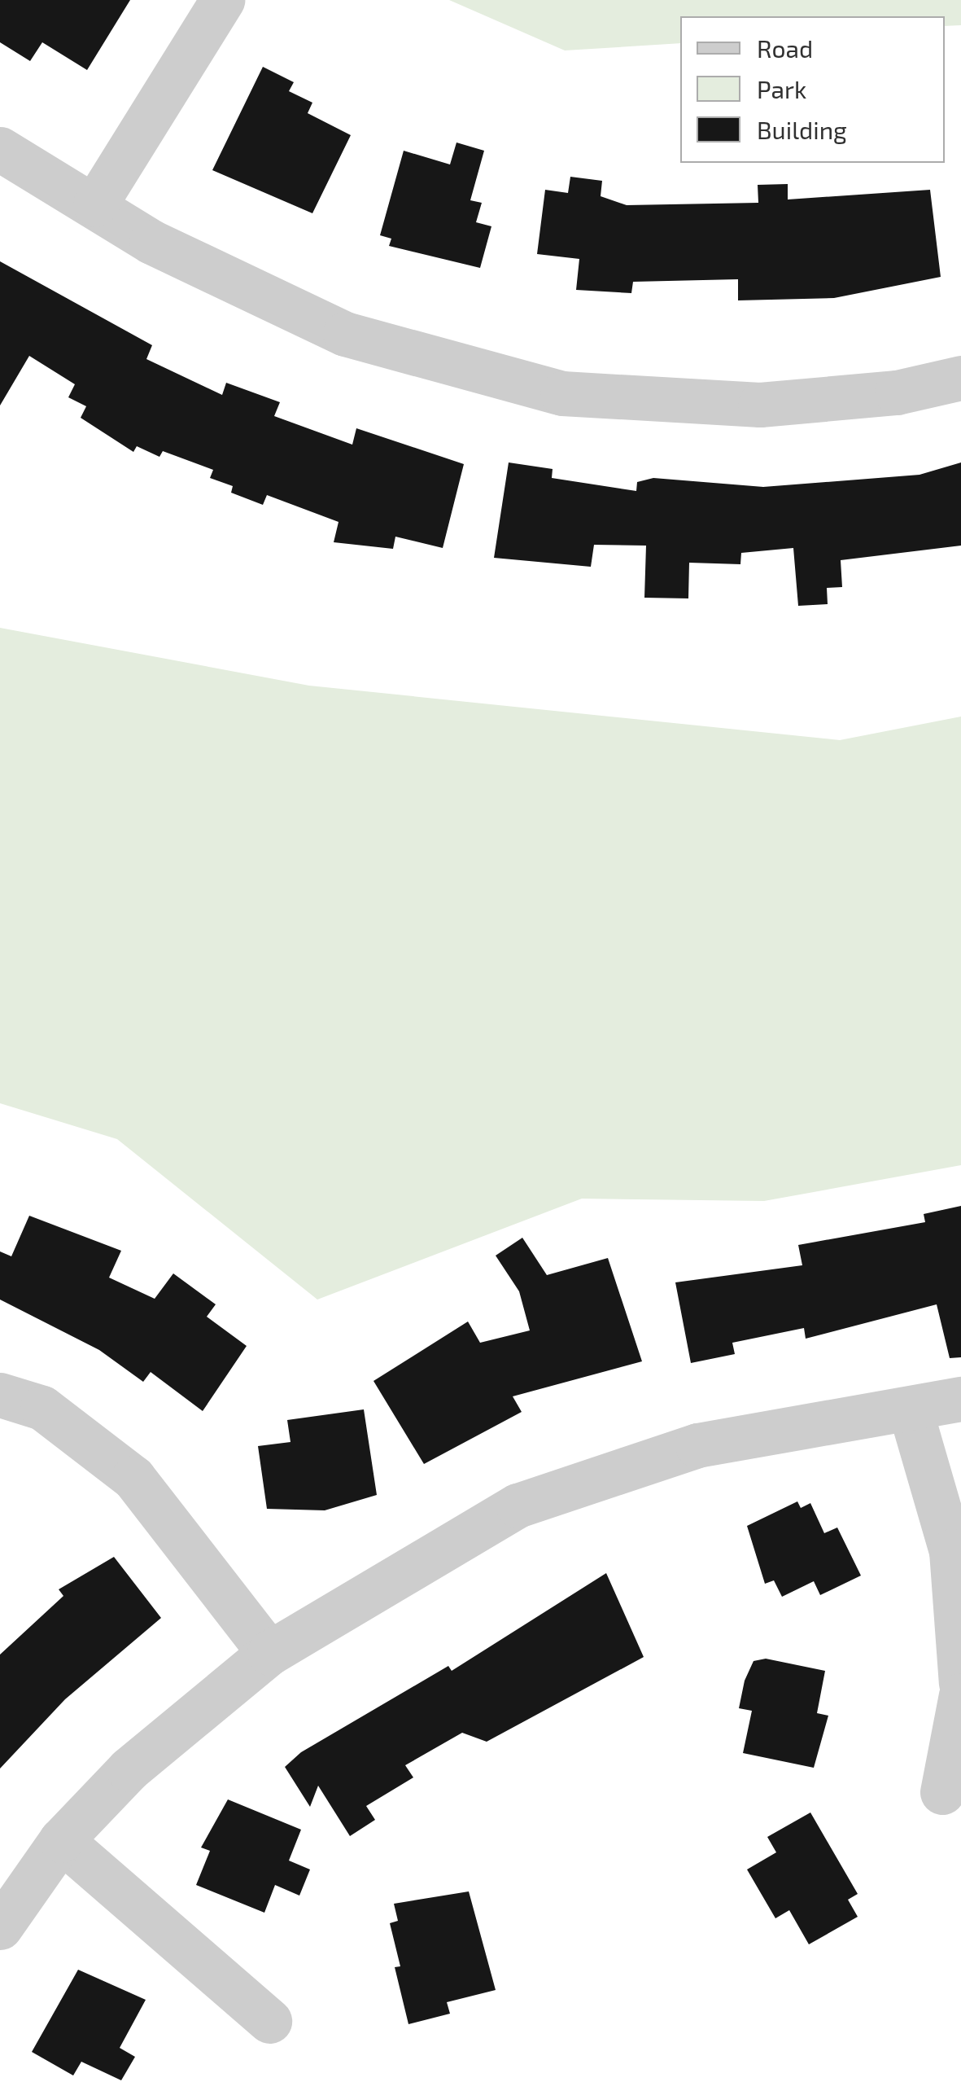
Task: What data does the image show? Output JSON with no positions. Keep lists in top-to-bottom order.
{
  "legend": ["Road", "Park", "Building"]
}
